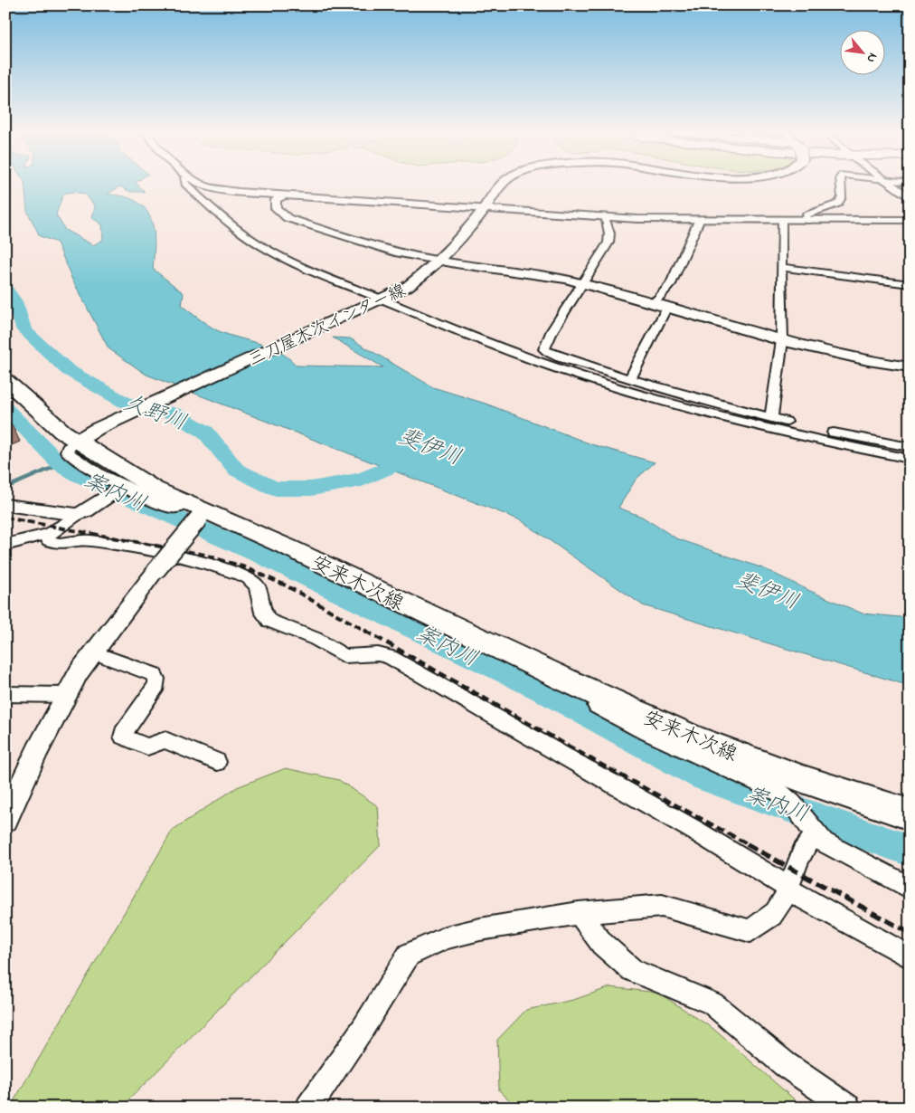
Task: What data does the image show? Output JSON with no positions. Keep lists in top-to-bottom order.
{
  "streets": {
    "main road": ["三刀屋木次インター線", "安来木次線"]
  },
  "crossings": [
    ["三刀屋木次インター線", "安来木次線"]
  ],
  "water": ["久野川", "斐伊川", "案内川"],
  "north": "bottom right"
}
